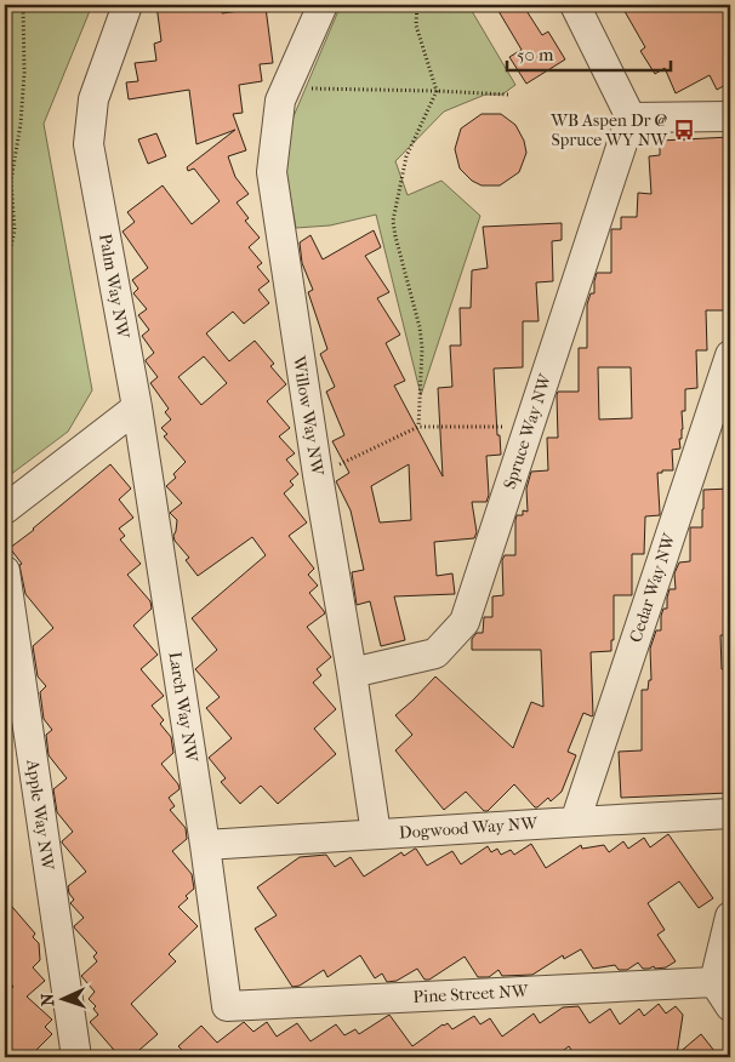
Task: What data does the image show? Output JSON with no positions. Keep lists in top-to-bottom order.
{
  "streets": {
    "lane": [
      "Palm Way NW",
      "Willow Way NW",
      "Spruce Way NW",
      "Cedar Way NW",
      "Larch Way NW",
      "Apple Way NW",
      "Dogwood Way NW",
      "Pine Street NW"
    ]
  },
  "crossings": [
    ["Palm Way NW", "Larch Way NW"],
    ["Willow Way NW", "Spruce Way NW"],
    ["Willow Way NW", "Dogwood Way NW"],
    ["Cedar Way NW", "Dogwood Way NW"],
    ["Larch Way NW", "Dogwood Way NW"],
    ["Larch Way NW", "Pine Street NW"]
  ],
  "places": {
    "bus stop": ["WB Aspen Dr @ Spruce WY NW"]
  },
  "scale_bar": "50 m",
  "north": "left"
}
